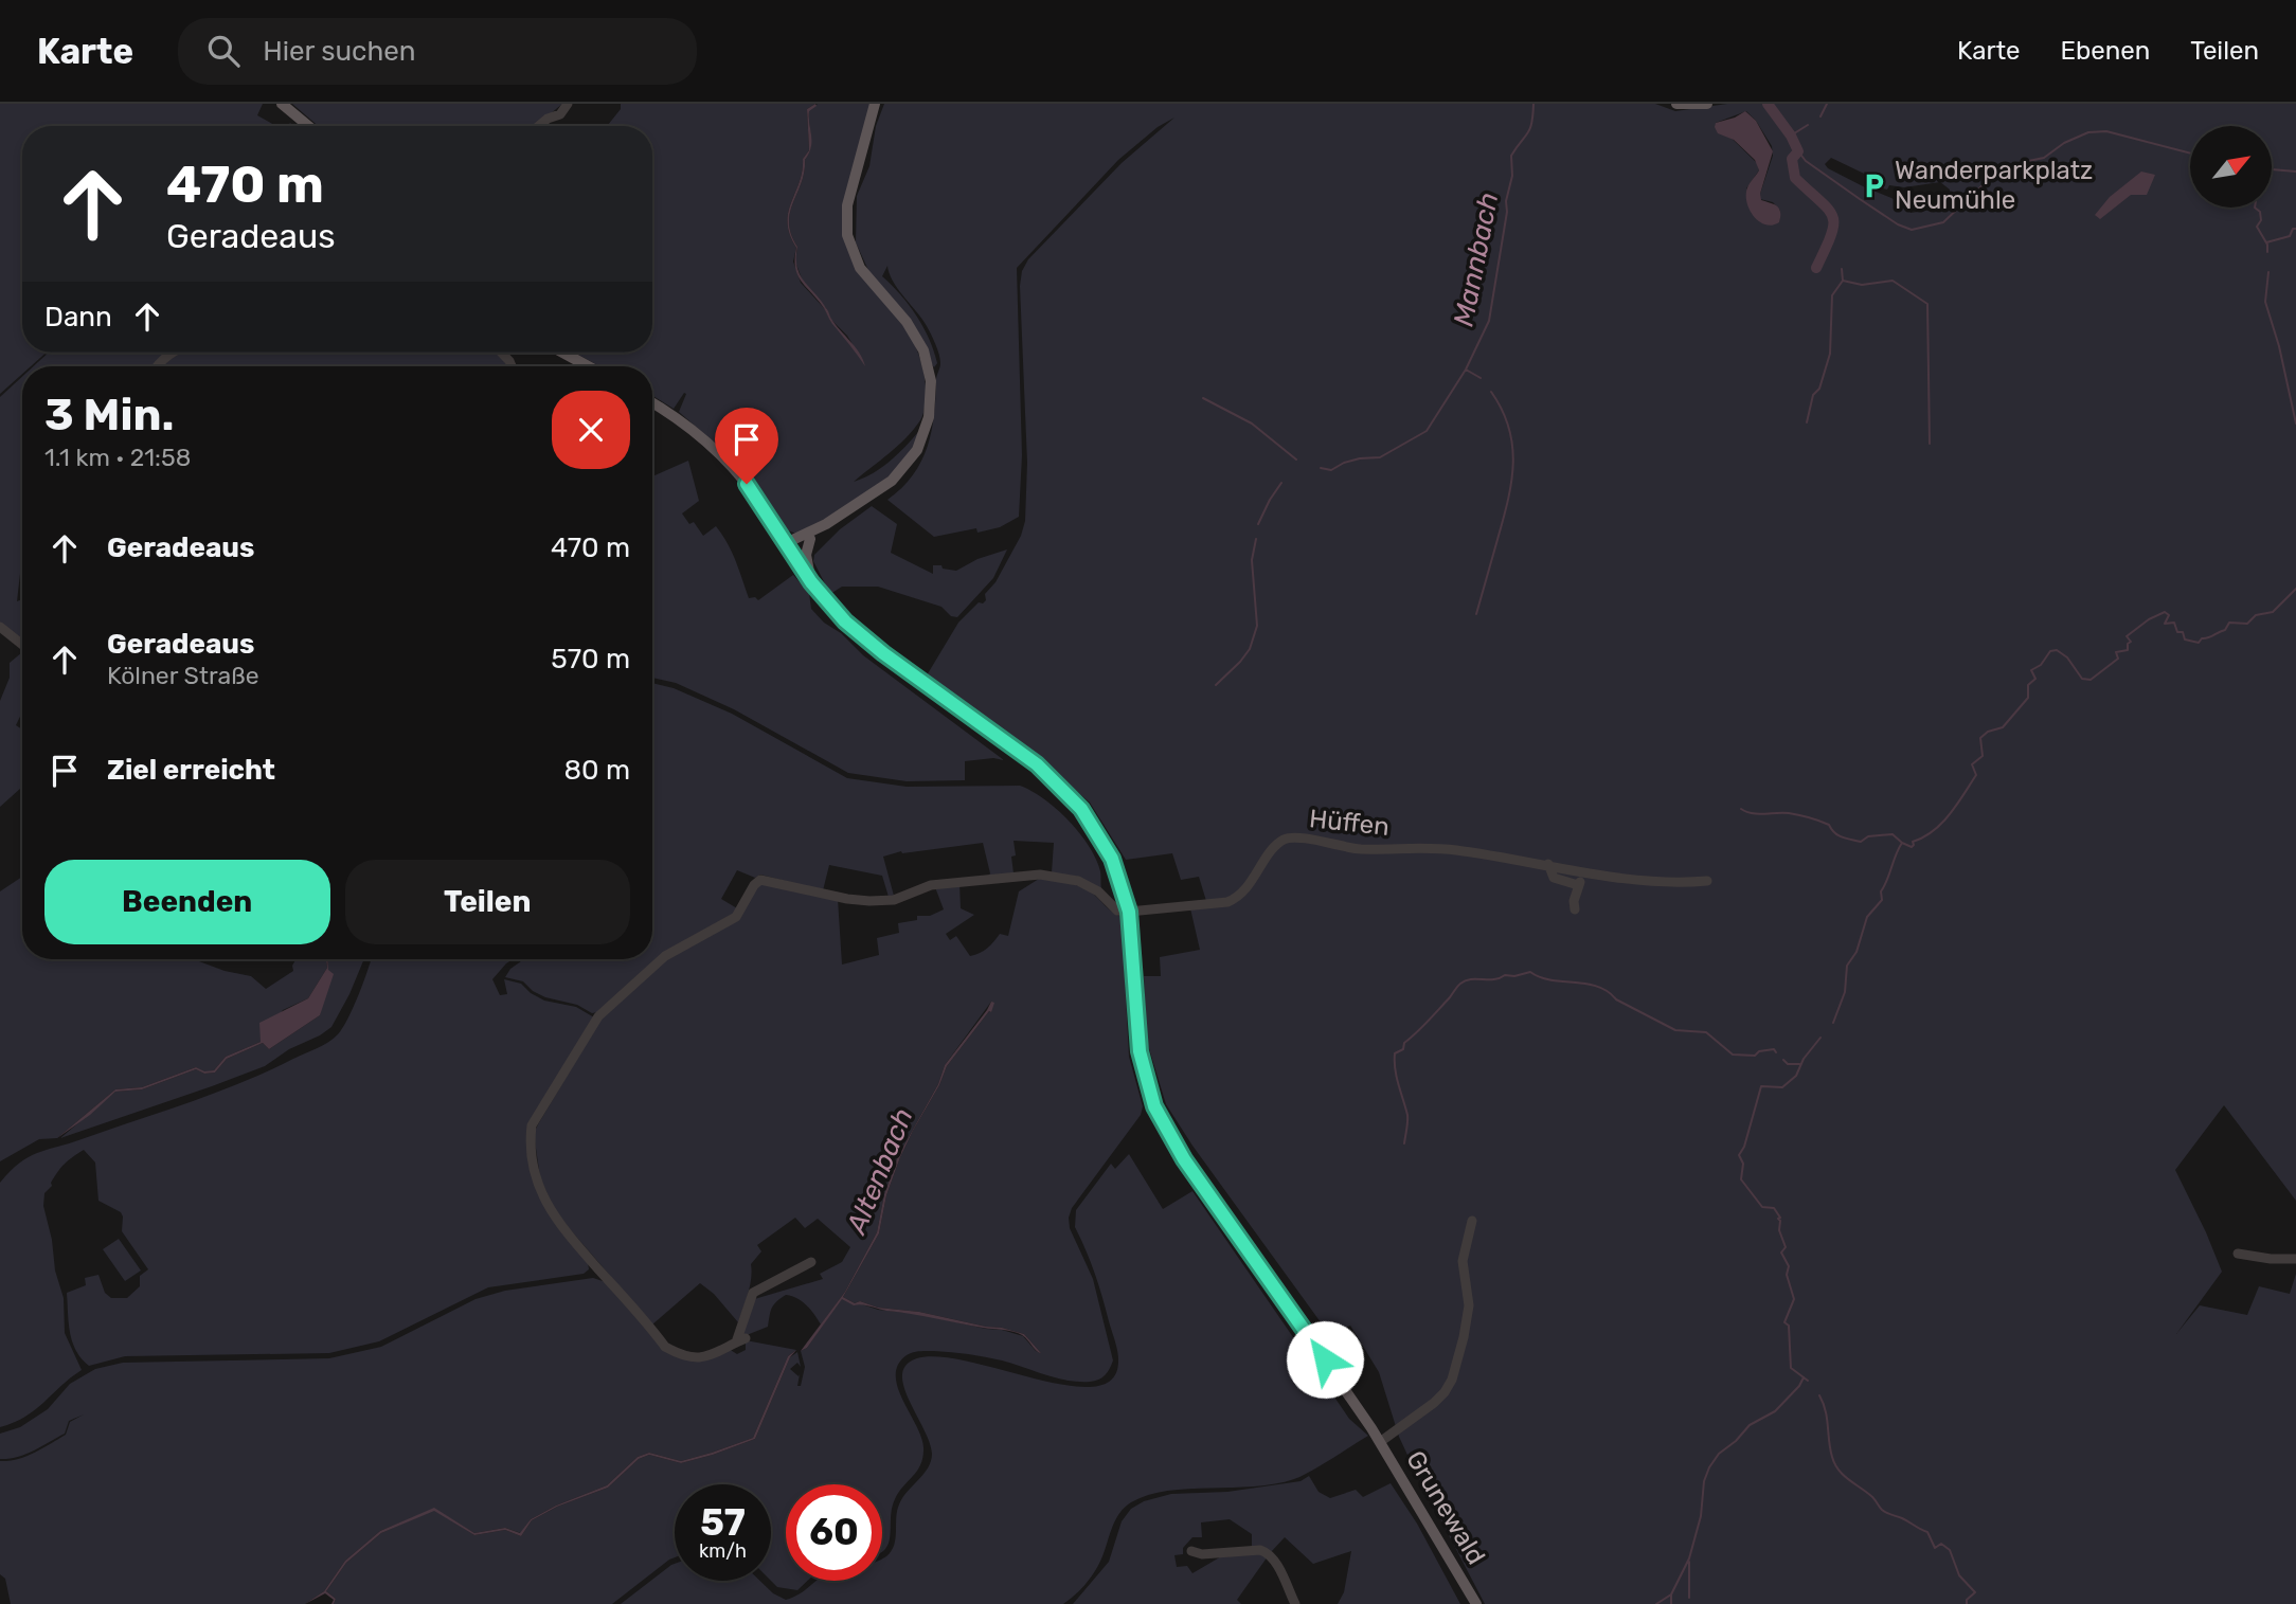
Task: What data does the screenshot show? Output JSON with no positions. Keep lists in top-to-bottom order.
{
  "streets": {
    "main road": ["Grunewald"],
    "street": ["Hüffen"]
  },
  "crossings": [
    ["Hüffen", "Grunewald"]
  ],
  "water": ["Mannbach", "Altenbach"],
  "places": {
    "parking": ["Wanderparkplatz Neumühle"]
  },
  "north": "top right",
  "page": {
    "header": "Karte",
    "search": "Hier suchen",
    "nav": ["Karte", "Ebenen", "Teilen"],
    "turn": ["470 m", "Geradeaus"],
    "then": "Dann",
    "heading": ["3 Min.", "1.1 km · 21:58"],
    "list": [
      {
        "name": "Geradeaus",
        "value": "470 m"
      },
      {
        "name": "Geradeaus",
        "note": "Kölner Straße",
        "value": "570 m"
      },
      {
        "name": "Ziel erreicht",
        "value": "80 m"
      }
    ],
    "buttons": ["Beenden", "Teilen"],
    "speed": "57 km/h",
    "limit": "60"
  }
}
